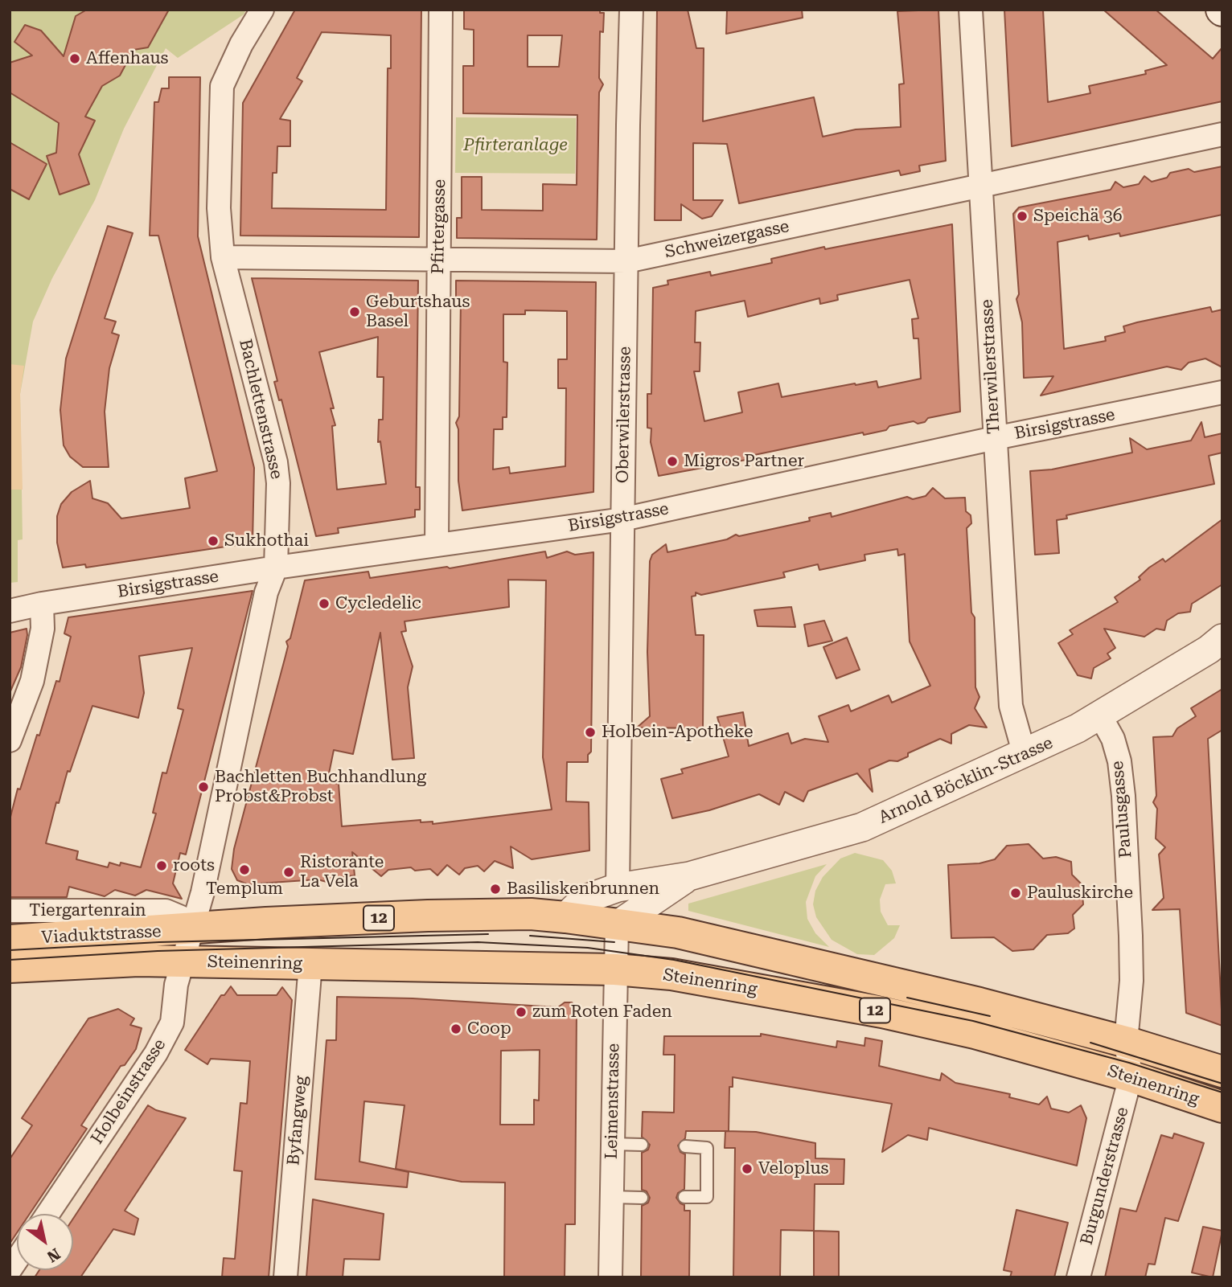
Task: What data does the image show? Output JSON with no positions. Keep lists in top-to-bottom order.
{
  "streets": {
    "main road": ["12", "Viaduktstrasse", "Steinenring"],
    "street": [
      "Pfirtergasse",
      "Schweizergasse",
      "Therwilerstrasse",
      "Bachlettenstrasse",
      "Oberwilerstrasse",
      "Birsigstrasse",
      "Arnold Böcklin-Strasse",
      "Paulusgasse",
      "Tiergartenrain",
      "Holbeinstrasse",
      "Leimenstrasse",
      "Byfangweg",
      "Burgunderstrasse"
    ]
  },
  "crossings": [
    ["Pfirtergasse", "Schweizergasse"],
    ["Pfirtergasse", "Birsigstrasse"],
    ["Schweizergasse", "Therwilerstrasse"],
    ["Schweizergasse", "Bachlettenstrasse"],
    ["Schweizergasse", "Oberwilerstrasse"],
    ["Therwilerstrasse", "Birsigstrasse"],
    ["Therwilerstrasse", "Arnold Böcklin-Strasse"],
    ["Bachlettenstrasse", "Birsigstrasse"],
    ["Bachlettenstrasse", "Tiergartenrain"],
    ["Bachlettenstrasse", "Viaduktstrasse"],
    ["Bachlettenstrasse", "Steinenring"],
    ["Bachlettenstrasse", "Holbeinstrasse"],
    ["Oberwilerstrasse", "Birsigstrasse"],
    ["Oberwilerstrasse", "Arnold Böcklin-Strasse"],
    ["Arnold Böcklin-Strasse", "Paulusgasse"],
    ["Arnold Böcklin-Strasse", "Steinenring"],
    ["Arnold Böcklin-Strasse", "Leimenstrasse"],
    ["Paulusgasse", "Steinenring"],
    ["Paulusgasse", "Burgunderstrasse"],
    ["Tiergartenrain", "Viaduktstrasse"],
    ["Tiergartenrain", "Steinenring"],
    ["Tiergartenrain", "Holbeinstrasse"],
    ["Viaduktstrasse", "Steinenring"],
    ["Viaduktstrasse", "Holbeinstrasse"],
    ["Steinenring", "Holbeinstrasse"],
    ["Steinenring", "Leimenstrasse"],
    ["Steinenring", "Byfangweg"],
    ["Steinenring", "Burgunderstrasse"]
  ],
  "parks": ["Pfirteranlage"],
  "places": [
    "Affenhaus",
    "Speichä 36",
    "Geburtshaus Basel",
    "Migros Partner",
    "Sukhothai",
    "Cycledelic",
    "Holbein-Apotheke",
    "Bachletten Buchhandlung Probst&Probst",
    "roots",
    "Templum",
    "Ristorante La Vela",
    "Basiliskenbrunnen",
    "Pauluskirche",
    "zum Roten Faden",
    "Coop",
    "Veloplus"
  ],
  "north": "bottom right"
}
